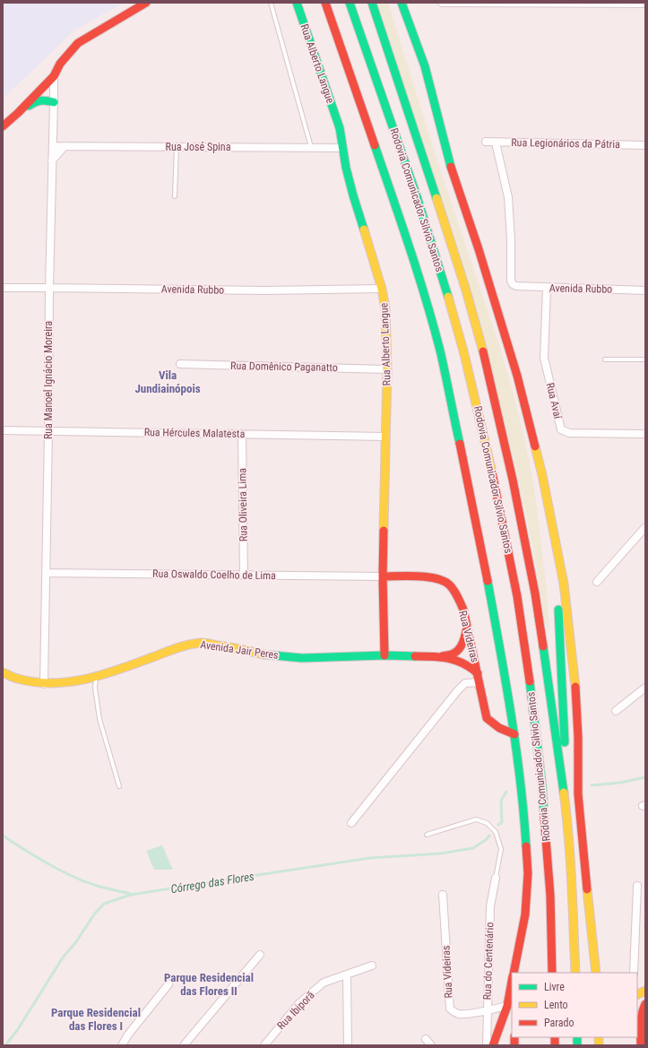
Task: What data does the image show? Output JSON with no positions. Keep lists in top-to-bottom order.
{
  "streets": {
    "main road": [
      "Rua Alberto Langue",
      "Rodovia Comunicador Silvio Santos",
      "Rua Videiras",
      "Avenida Jair Peres"
    ],
    "street": [
      "Rua Legionários da Pátria",
      "Rua José Spina",
      "Avenida Rubbo",
      "Rua Domênico Paganatto",
      "Rua Manoel Ignácio Moreira",
      "Rua Avaí",
      "Rua Hércules Malatesta",
      "Rua Oliveira Lima",
      "Rua Oswaldo Coelho de Lima",
      "Rua do Centenário",
      "Rua Ibiporã"
    ]
  },
  "crossings": [
    ["Rua Alberto Langue", "Rua José Spina"],
    ["Rua Alberto Langue", "Avenida Rubbo"],
    ["Rua Alberto Langue", "Rua Domênico Paganatto"],
    ["Rua Alberto Langue", "Rua Hércules Malatesta"],
    ["Rua Alberto Langue", "Rua Oswaldo Coelho de Lima"],
    ["Rua Alberto Langue", "Rua Videiras"],
    ["Rua Alberto Langue", "Avenida Jair Peres"],
    ["Rua Legionários da Pátria", "Avenida Rubbo"],
    ["Rua José Spina", "Rua Manoel Ignácio Moreira"],
    ["Avenida Rubbo", "Rua Manoel Ignácio Moreira"],
    ["Avenida Rubbo", "Rua Avaí"],
    ["Rua Manoel Ignácio Moreira", "Rua Hércules Malatesta"],
    ["Rua Manoel Ignácio Moreira", "Rua Oswaldo Coelho de Lima"],
    ["Rua Manoel Ignácio Moreira", "Avenida Jair Peres"],
    ["Rua Hércules Malatesta", "Rua Oliveira Lima"],
    ["Rua Oliveira Lima", "Rua Oswaldo Coelho de Lima"],
    ["Rua Oswaldo Coelho de Lima", "Rua Videiras"],
    ["Rua Oswaldo Coelho de Lima", "Avenida Jair Peres"],
    ["Rua Videiras", "Avenida Jair Peres"],
    ["Rua Videiras", "Rua do Centenário"]
  ],
  "districts": ["Vila Jundiainópois", "Parque Residencial das Flores II", "Parque Residencial das Flores I"],
  "water": ["Córrego das Flores"],
  "legend": ["Livre", "Lento", "Parado"]
}
